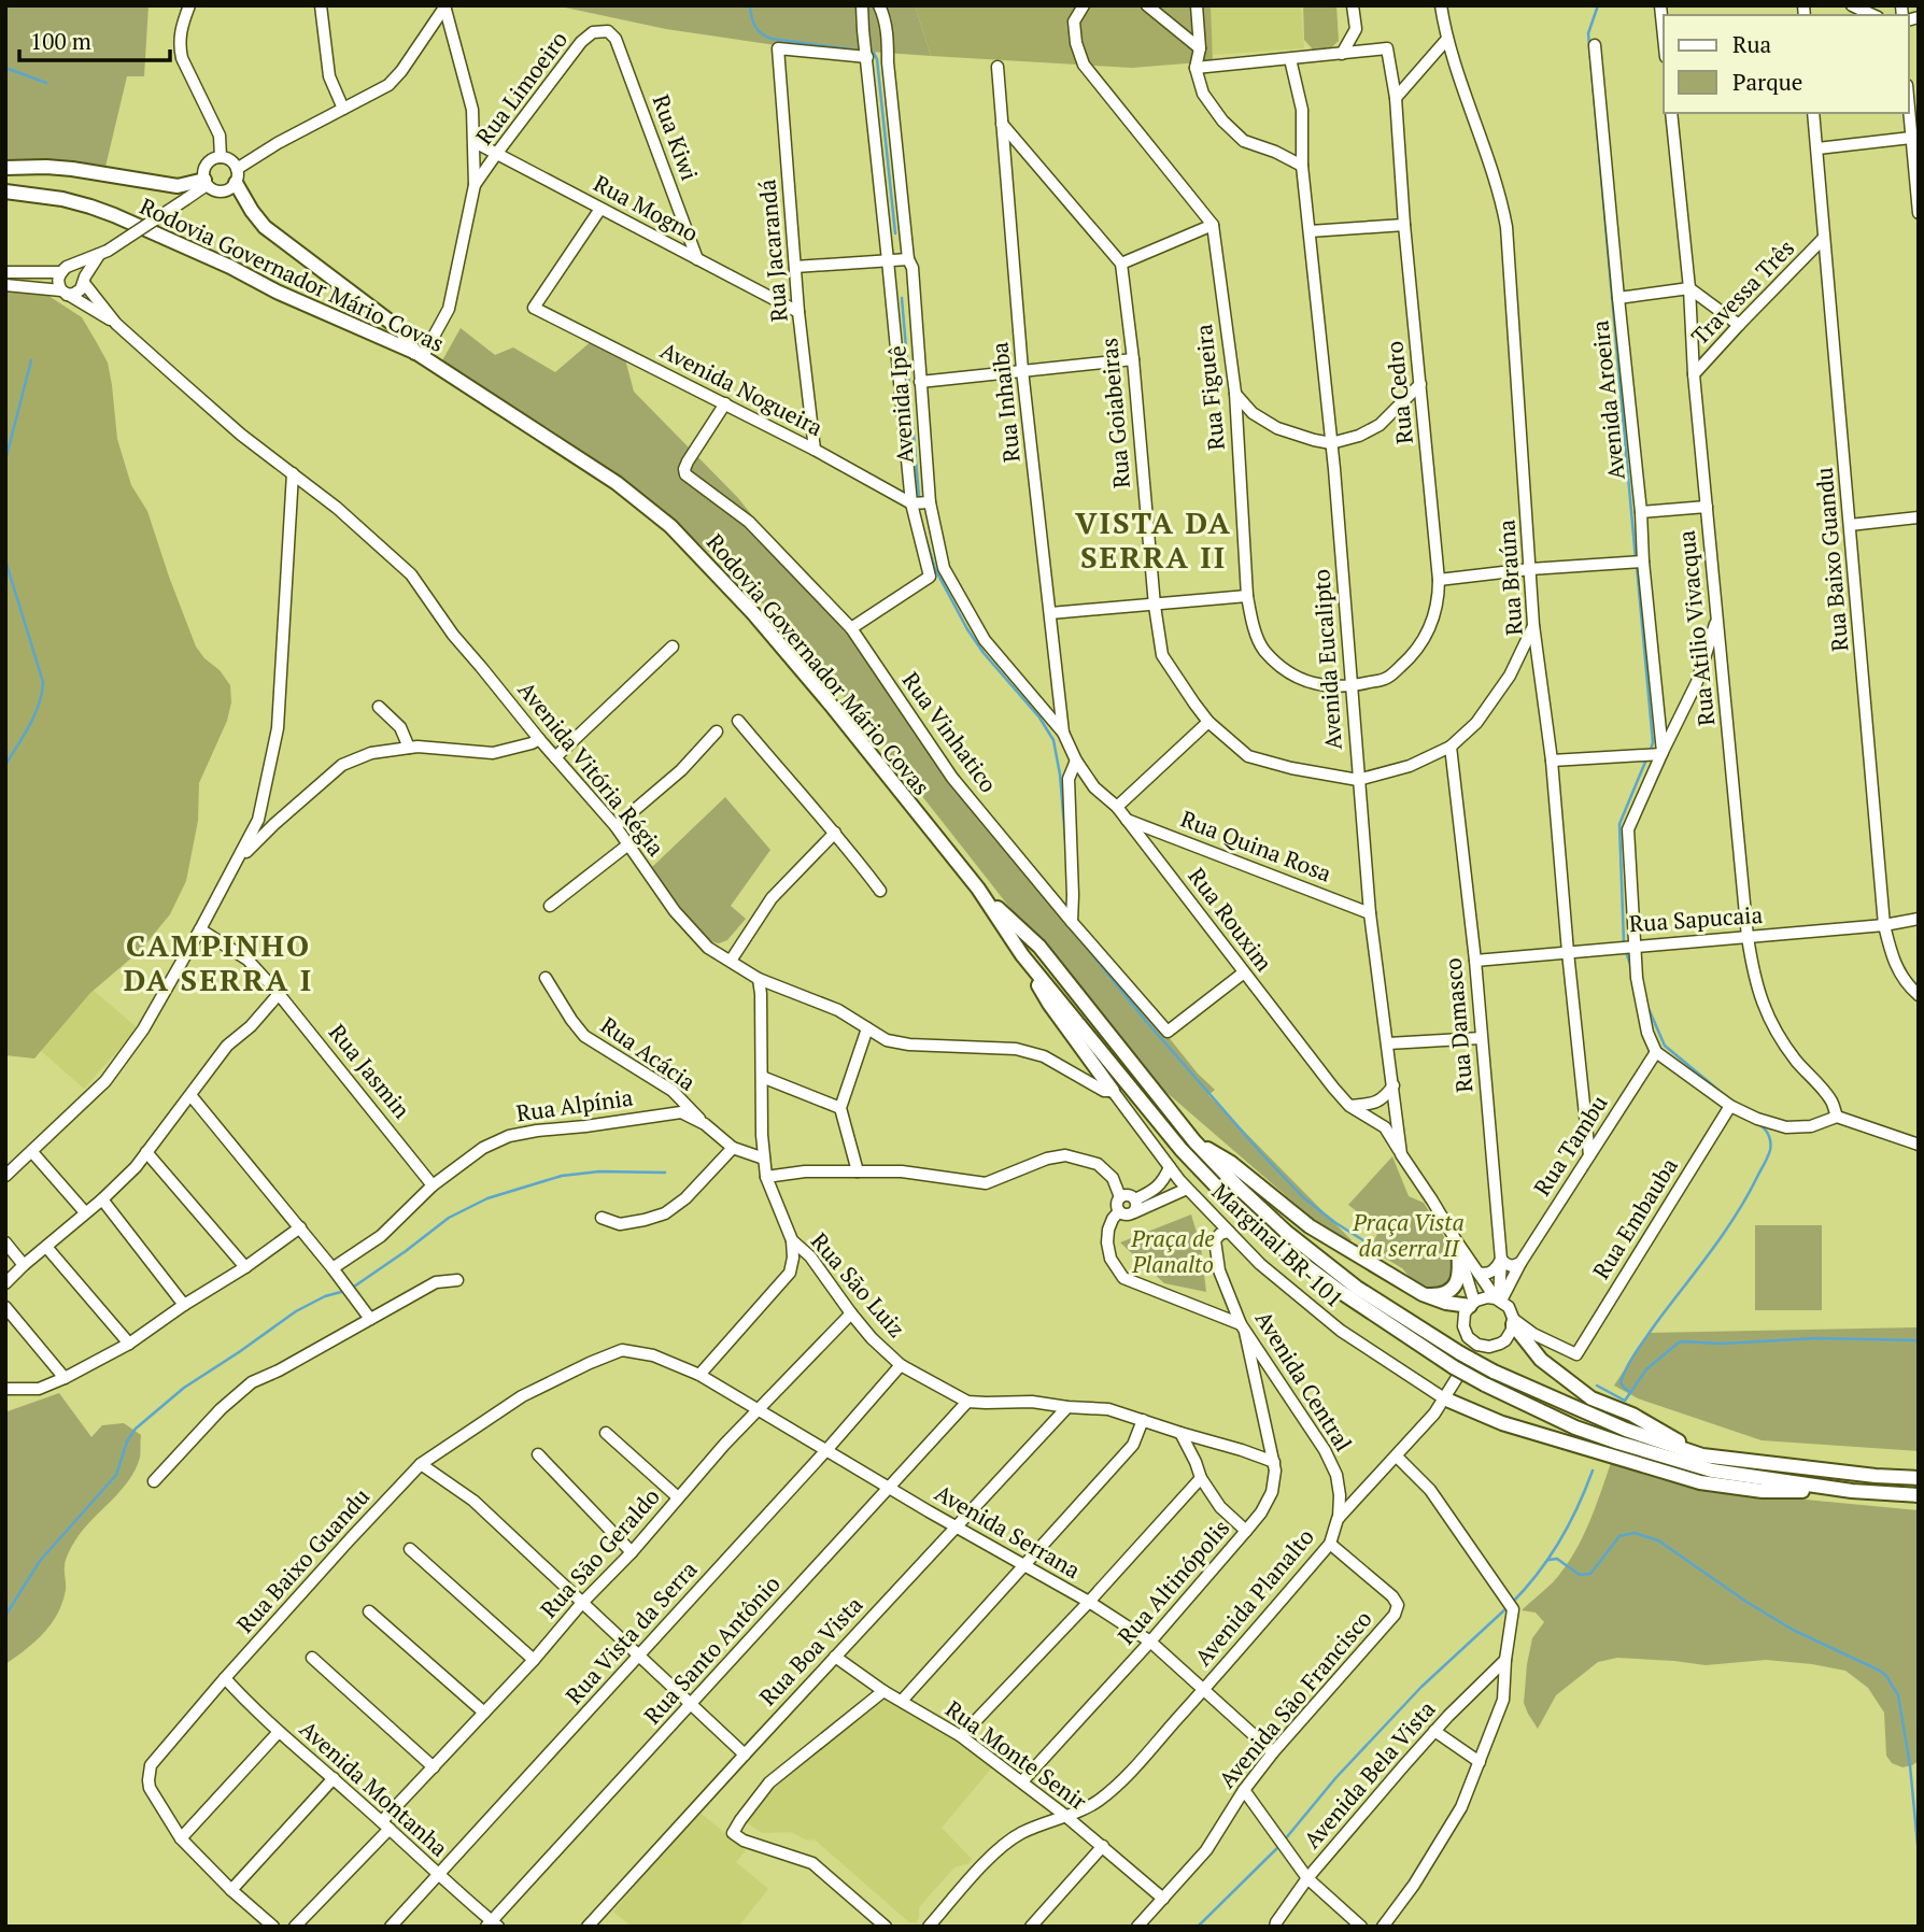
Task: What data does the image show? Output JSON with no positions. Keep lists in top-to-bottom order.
{
  "streets": {
    "main road": ["Rodovia Governador Mário Covas"],
    "street": [
      "Rua Limoeiro",
      "Rua Kiwi",
      "Rua Mogno",
      "Rua Jacarandá",
      "Travessa Três",
      "Rua Figueira",
      "Avenida Nogueira",
      "Rua Cedro",
      "Avenida Aroeira",
      "Rua Inhaiba",
      "Avenida Ipê",
      "Rua Goiabeiras",
      "Rua Baixo Guandu",
      "Rua Braúna",
      "Rua Atilio Vivacqua",
      "Avenida Eucalipto",
      "Rua Vinhatico",
      "Avenida Vitória Régia",
      "Rua Quina Rosa",
      "Rua Rouxim",
      "Rua Sapucaia",
      "Rua Damasco",
      "Rua Acácia",
      "Rua Jasmin",
      "Rua Alpínia",
      "Rua Tambu",
      "Rua Embauba",
      "Marginal BR-101",
      "Rua São Luiz",
      "Avenida Central",
      "Avenida Serrana",
      "Rua São Geraldo",
      "Rua Altinópolis",
      "Avenida Planalto",
      "Rua Vista da Serra",
      "Rua Santo Antônio",
      "Rua Boa Vista",
      "Avenida São Francisco",
      "Rua Monte Senir",
      "Avenida Bela Vista",
      "Avenida Montanha"
    ]
  },
  "crossings": [
    ["Rua Limoeiro", "Rua Kiwi"],
    ["Rua Limoeiro", "Rua Mogno"],
    ["Rua Kiwi", "Rua Mogno"],
    ["Rua Mogno", "Rua Jacarandá"],
    ["Rua Mogno", "Avenida Nogueira"],
    ["Rua Jacarandá", "Avenida Nogueira"],
    ["Rua Jacarandá", "Avenida Ipê"],
    ["Travessa Três", "Rua Baixo Guandu"],
    ["Travessa Três", "Rua Atilio Vivacqua"],
    ["Rua Figueira", "Rua Cedro"],
    ["Rua Figueira", "Avenida Eucalipto"],
    ["Avenida Nogueira", "Avenida Ipê"],
    ["Avenida Nogueira", "Rua Vinhatico"],
    ["Rua Cedro", "Avenida Eucalipto"],
    ["Rua Inhaiba", "Avenida Ipê"],
    ["Avenida Ipê", "Rua Vinhatico"],
    ["Avenida Ipê", "Rua Rouxim"],
    ["Rua Goiabeiras", "Rua Braúna"],
    ["Rua Goiabeiras", "Avenida Eucalipto"],
    ["Rua Goiabeiras", "Rua Damasco"],
    ["Rua Baixo Guandu", "Rua Sapucaia"],
    ["Rua Baixo Guandu", "Avenida Serrana"],
    ["Rua Baixo Guandu", "Avenida Montanha"],
    ["Rua Braúna", "Rua Sapucaia"],
    ["Rua Braúna", "Rua Tambu"],
    ["Rua Atilio Vivacqua", "Rua Sapucaia"],
    ["Avenida Eucalipto", "Rua Quina Rosa"],
    ["Avenida Eucalipto", "Rua Rouxim"],
    ["Avenida Eucalipto", "Rua Damasco"],
    ["Avenida Eucalipto", "Rua Tambu"],
    ["Avenida Eucalipto", "Rua Embauba"],
    ["Avenida Eucalipto", "Avenida Planalto"],
    ["Rua Vinhatico", "Rua Rouxim"],
    ["Avenida Vitória Régia", "Marginal BR-101"],
    ["Avenida Vitória Régia", "Rua São Luiz"],
    ["Rua Quina Rosa", "Rua Rouxim"],
    ["Rua Sapucaia", "Rua Damasco"],
    ["Rua Damasco", "Rua Tambu"],
    ["Rua Damasco", "Rua Embauba"],
    ["Rua Damasco", "Avenida Planalto"],
    ["Rua Acácia", "Rua Alpínia"],
    ["Rua Jasmin", "Rua Alpínia"],
    ["Rua Alpínia", "Rua São Luiz"],
    ["Rua Tambu", "Rua Embauba"],
    ["Rua Tambu", "Avenida Planalto"],
    ["Rua Embauba", "Avenida Planalto"],
    ["Marginal BR-101", "Avenida Central"],
    ["Marginal BR-101", "Avenida Planalto"],
    ["Rua São Luiz", "Rua São Geraldo"],
    ["Rua São Luiz", "Rua Altinópolis"],
    ["Rua São Luiz", "Rua Vista da Serra"],
    ["Rua São Luiz", "Rua Santo Antônio"],
    ["Rua São Luiz", "Rua Boa Vista"],
    ["Avenida Central", "Rua Altinópolis"],
    ["Avenida Central", "Avenida Planalto"],
    ["Avenida Serrana", "Rua São Geraldo"],
    ["Avenida Serrana", "Rua Altinópolis"],
    ["Avenida Serrana", "Avenida Planalto"],
    ["Avenida Serrana", "Rua Vista da Serra"],
    ["Avenida Serrana", "Rua Santo Antônio"],
    ["Avenida Serrana", "Rua Boa Vista"],
    ["Avenida Serrana", "Avenida São Francisco"],
    ["Rua São Geraldo", "Avenida Montanha"],
    ["Rua Altinópolis", "Rua Monte Senir"],
    ["Avenida Planalto", "Avenida São Francisco"],
    ["Avenida Planalto", "Rua Monte Senir"],
    ["Rua Vista da Serra", "Avenida Montanha"],
    ["Rua Santo Antônio", "Avenida Montanha"],
    ["Rua Boa Vista", "Rua Monte Senir"],
    ["Avenida São Francisco", "Rua Monte Senir"]
  ],
  "districts": ["VISTA DA SERRA II", "CAMPINHO DA SERRA I"],
  "parks": ["Praça Vista da serra II", "Praça de Planalto"],
  "legend": ["Rua", "Parque"],
  "scale_bar": "100 m"
}
